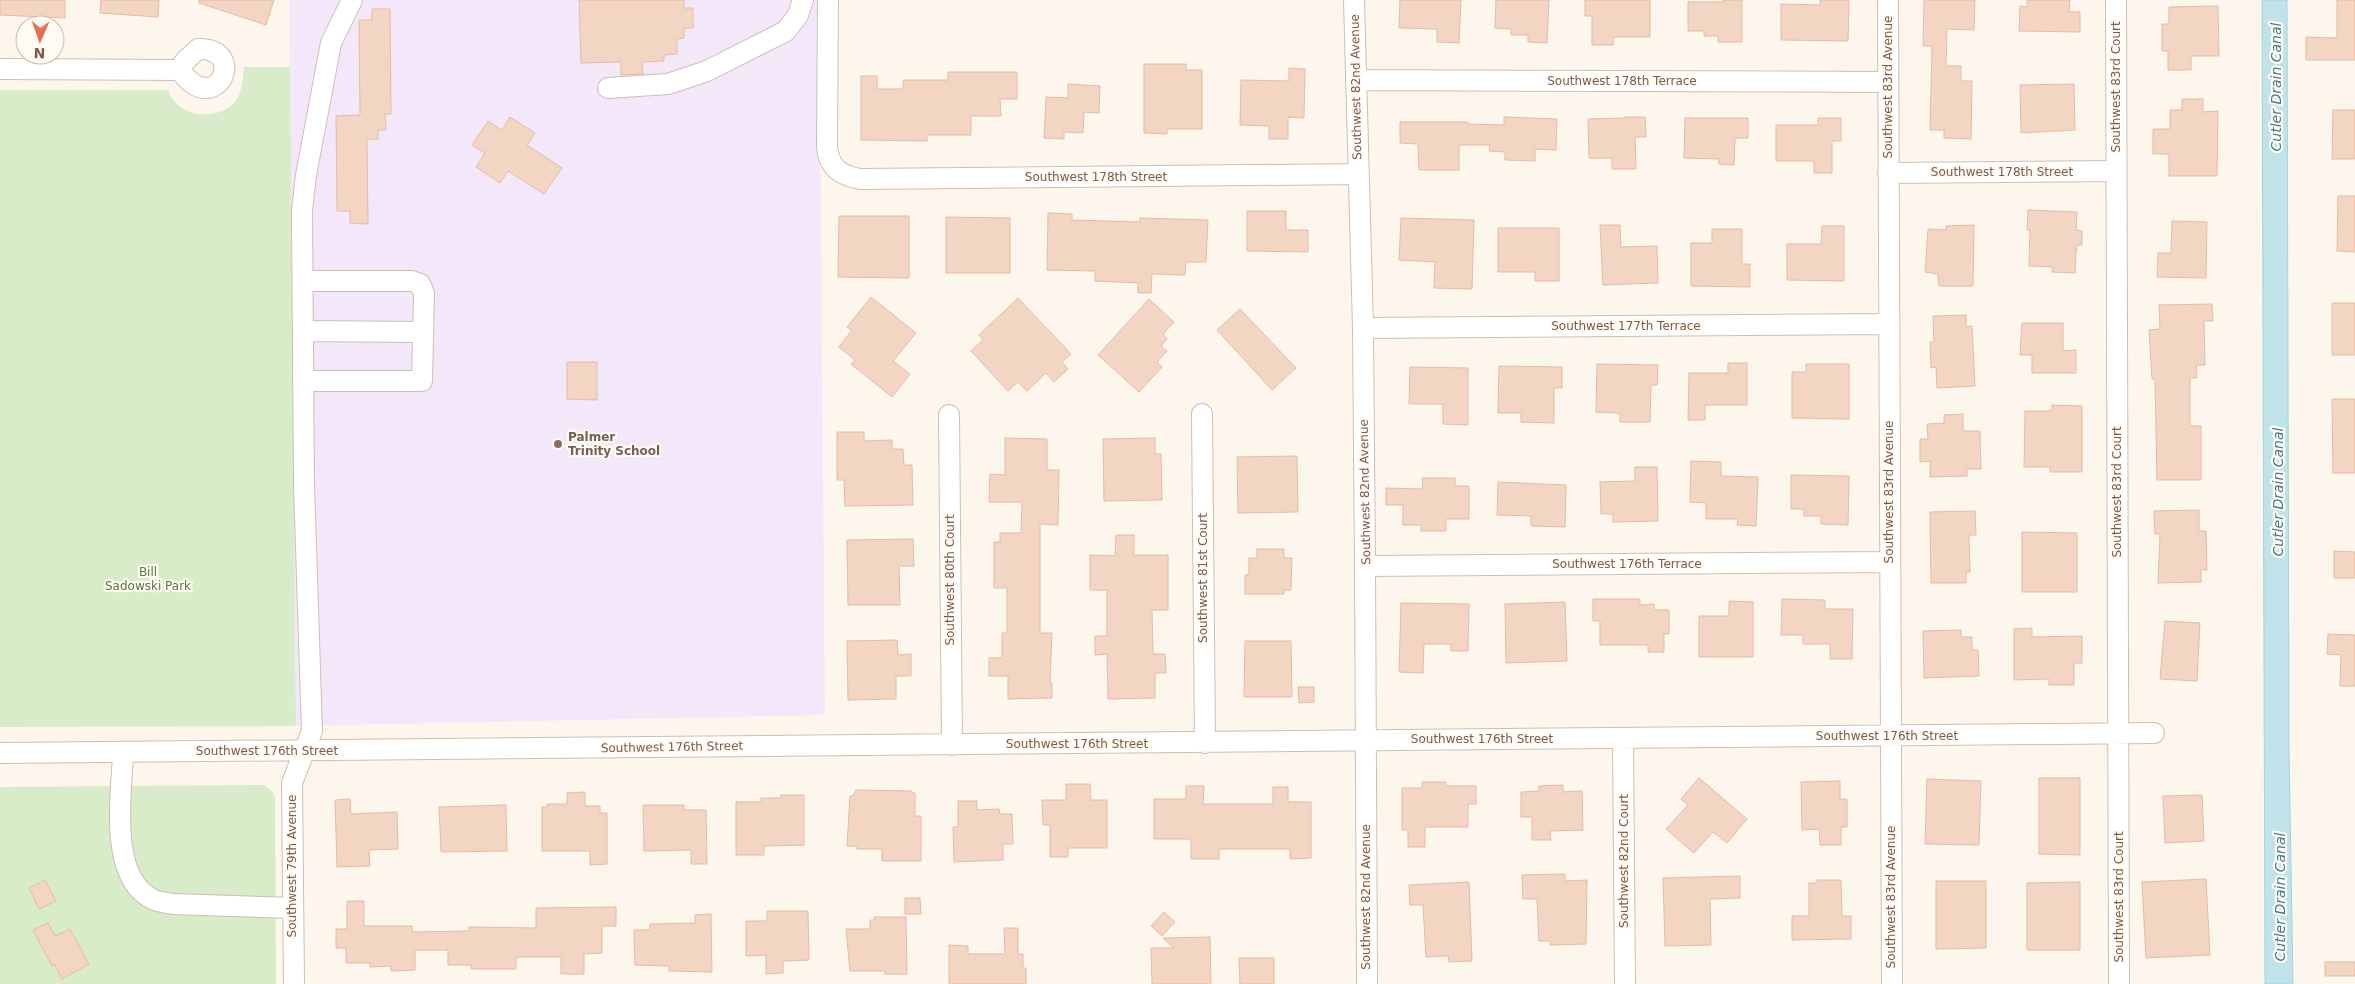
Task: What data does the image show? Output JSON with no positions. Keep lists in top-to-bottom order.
{
  "streets": {
    "street": [
      "Southwest 178th Terrace",
      "Southwest 82nd Avenue",
      "Southwest 83rd Avenue",
      "Southwest 83rd Court",
      "Southwest 178th Street",
      "Southwest 177th Terrace",
      "Southwest 176th Terrace",
      "Southwest 81st Court",
      "Southwest 80th Court",
      "Southwest 176th Street",
      "Southwest 82nd Court",
      "Southwest 79th Avenue"
    ]
  },
  "crossings": [
    ["Southwest 178th Terrace", "Southwest 82nd Avenue"],
    ["Southwest 178th Terrace", "Southwest 83rd Avenue"],
    ["Southwest 82nd Avenue", "Southwest 178th Street"],
    ["Southwest 82nd Avenue", "Southwest 177th Terrace"],
    ["Southwest 82nd Avenue", "Southwest 176th Terrace"],
    ["Southwest 82nd Avenue", "Southwest 176th Street"],
    ["Southwest 83rd Avenue", "Southwest 178th Street"],
    ["Southwest 83rd Avenue", "Southwest 177th Terrace"],
    ["Southwest 83rd Avenue", "Southwest 176th Terrace"],
    ["Southwest 83rd Avenue", "Southwest 176th Street"],
    ["Southwest 83rd Court", "Southwest 178th Street"],
    ["Southwest 83rd Court", "Southwest 176th Street"],
    ["Southwest 81st Court", "Southwest 176th Street"],
    ["Southwest 80th Court", "Southwest 176th Street"],
    ["Southwest 176th Street", "Southwest 82nd Court"],
    ["Southwest 176th Street", "Southwest 79th Avenue"]
  ],
  "water": ["Cutler Drain Canal"],
  "parks": ["Bill Sadowski Park"],
  "places": ["Palmer Trinity School"],
  "north": "bottom"
}
